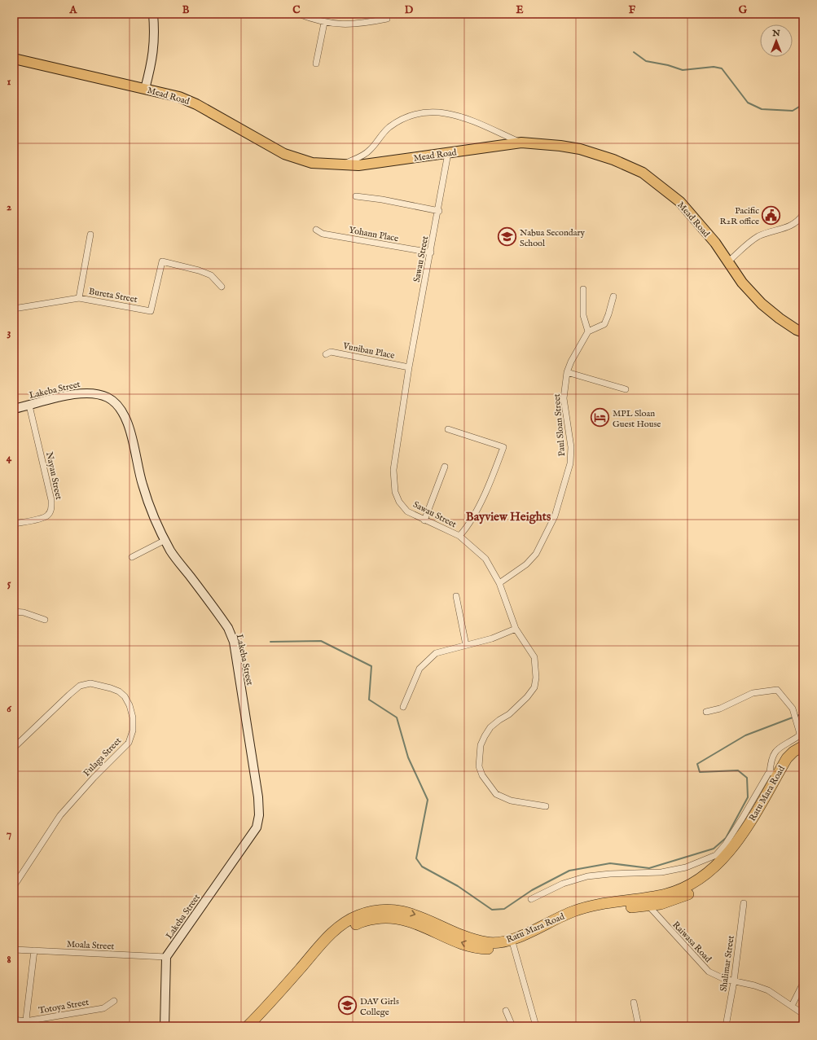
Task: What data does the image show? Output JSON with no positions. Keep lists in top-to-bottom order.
{
  "streets": {
    "highway": ["Ratu Mara Road"],
    "main road": ["Mead Road", "Lakeba Street"],
    "street": [
      "Yohann Place",
      "Sawau Street",
      "Bureta Street",
      "Vunibau Place",
      "Paul Sloan Street",
      "Nayau Street",
      "Fulaga Street",
      "Raiwasa Road",
      "Moala Street",
      "Shalimar Street",
      "Totoya Street"
    ]
  },
  "crossings": [
    ["Mead Road", "Sawau Street"],
    ["Yohann Place", "Sawau Street"],
    ["Sawau Street", "Vunibau Place"],
    ["Sawau Street", "Paul Sloan Street"],
    ["Lakeba Street", "Nayau Street"],
    ["Lakeba Street", "Moala Street"],
    ["Ratu Mara Road", "Raiwasa Road"],
    ["Raiwasa Road", "Shalimar Street"]
  ],
  "districts": ["Bayview Heights"],
  "places": {
    "public building": ["Pacific R2R office"],
    "school or university": ["Nabua Secondary School", "DAV Girls College"],
    "hotel": ["MPL Sloan Guest House"]
  },
  "north": "top",
  "grid": {
    "columns": [
      "A",
      "B",
      "C",
      "D",
      "E",
      "F",
      "G"
    ],
    "rows": [
      "1",
      "2",
      "3",
      "4",
      "5",
      "6",
      "7",
      "8"
    ]
  }
}
